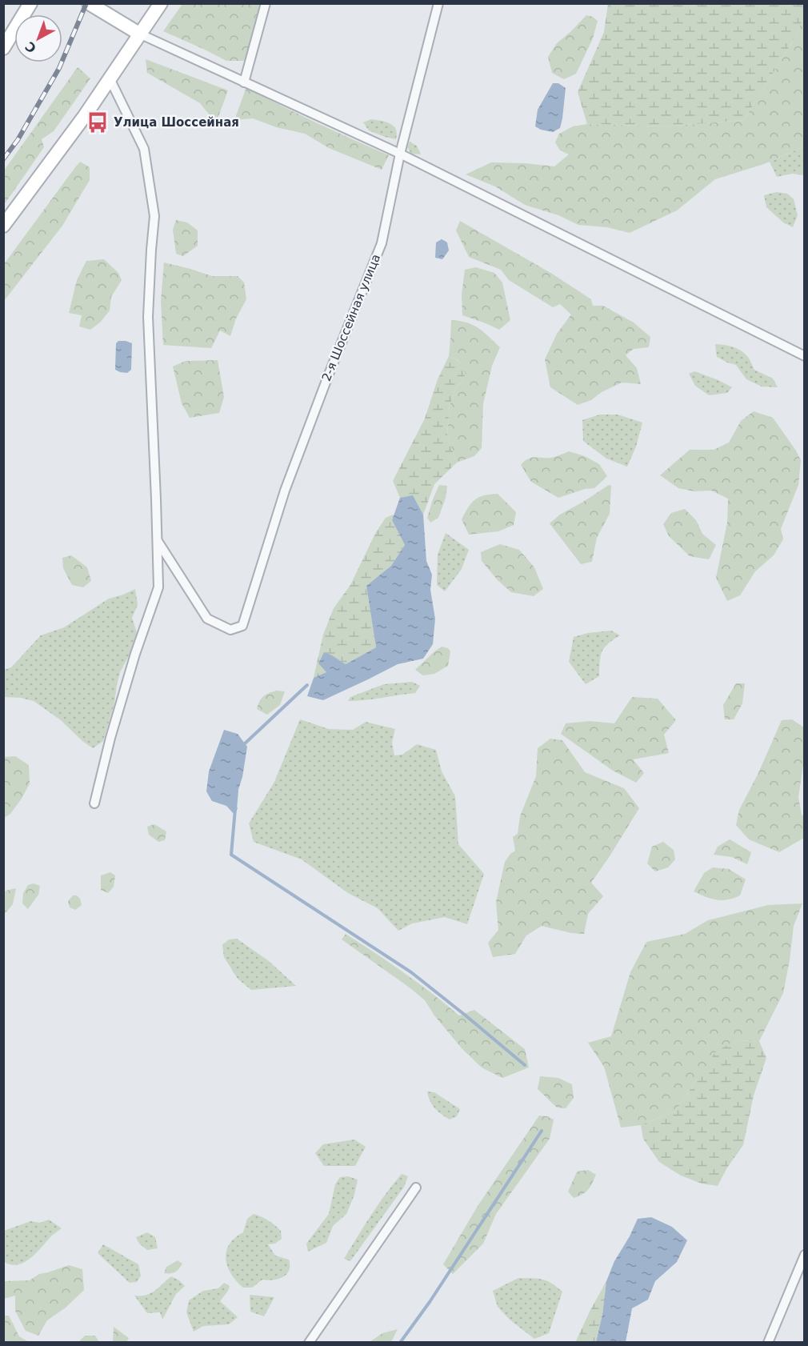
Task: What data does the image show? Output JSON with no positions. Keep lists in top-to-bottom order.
{
  "streets": {
    "street": ["2-я Шоссейная улица"]
  },
  "places": {
    "bus stop": ["Улица Шоссейная"]
  },
  "north": "bottom left"
}
